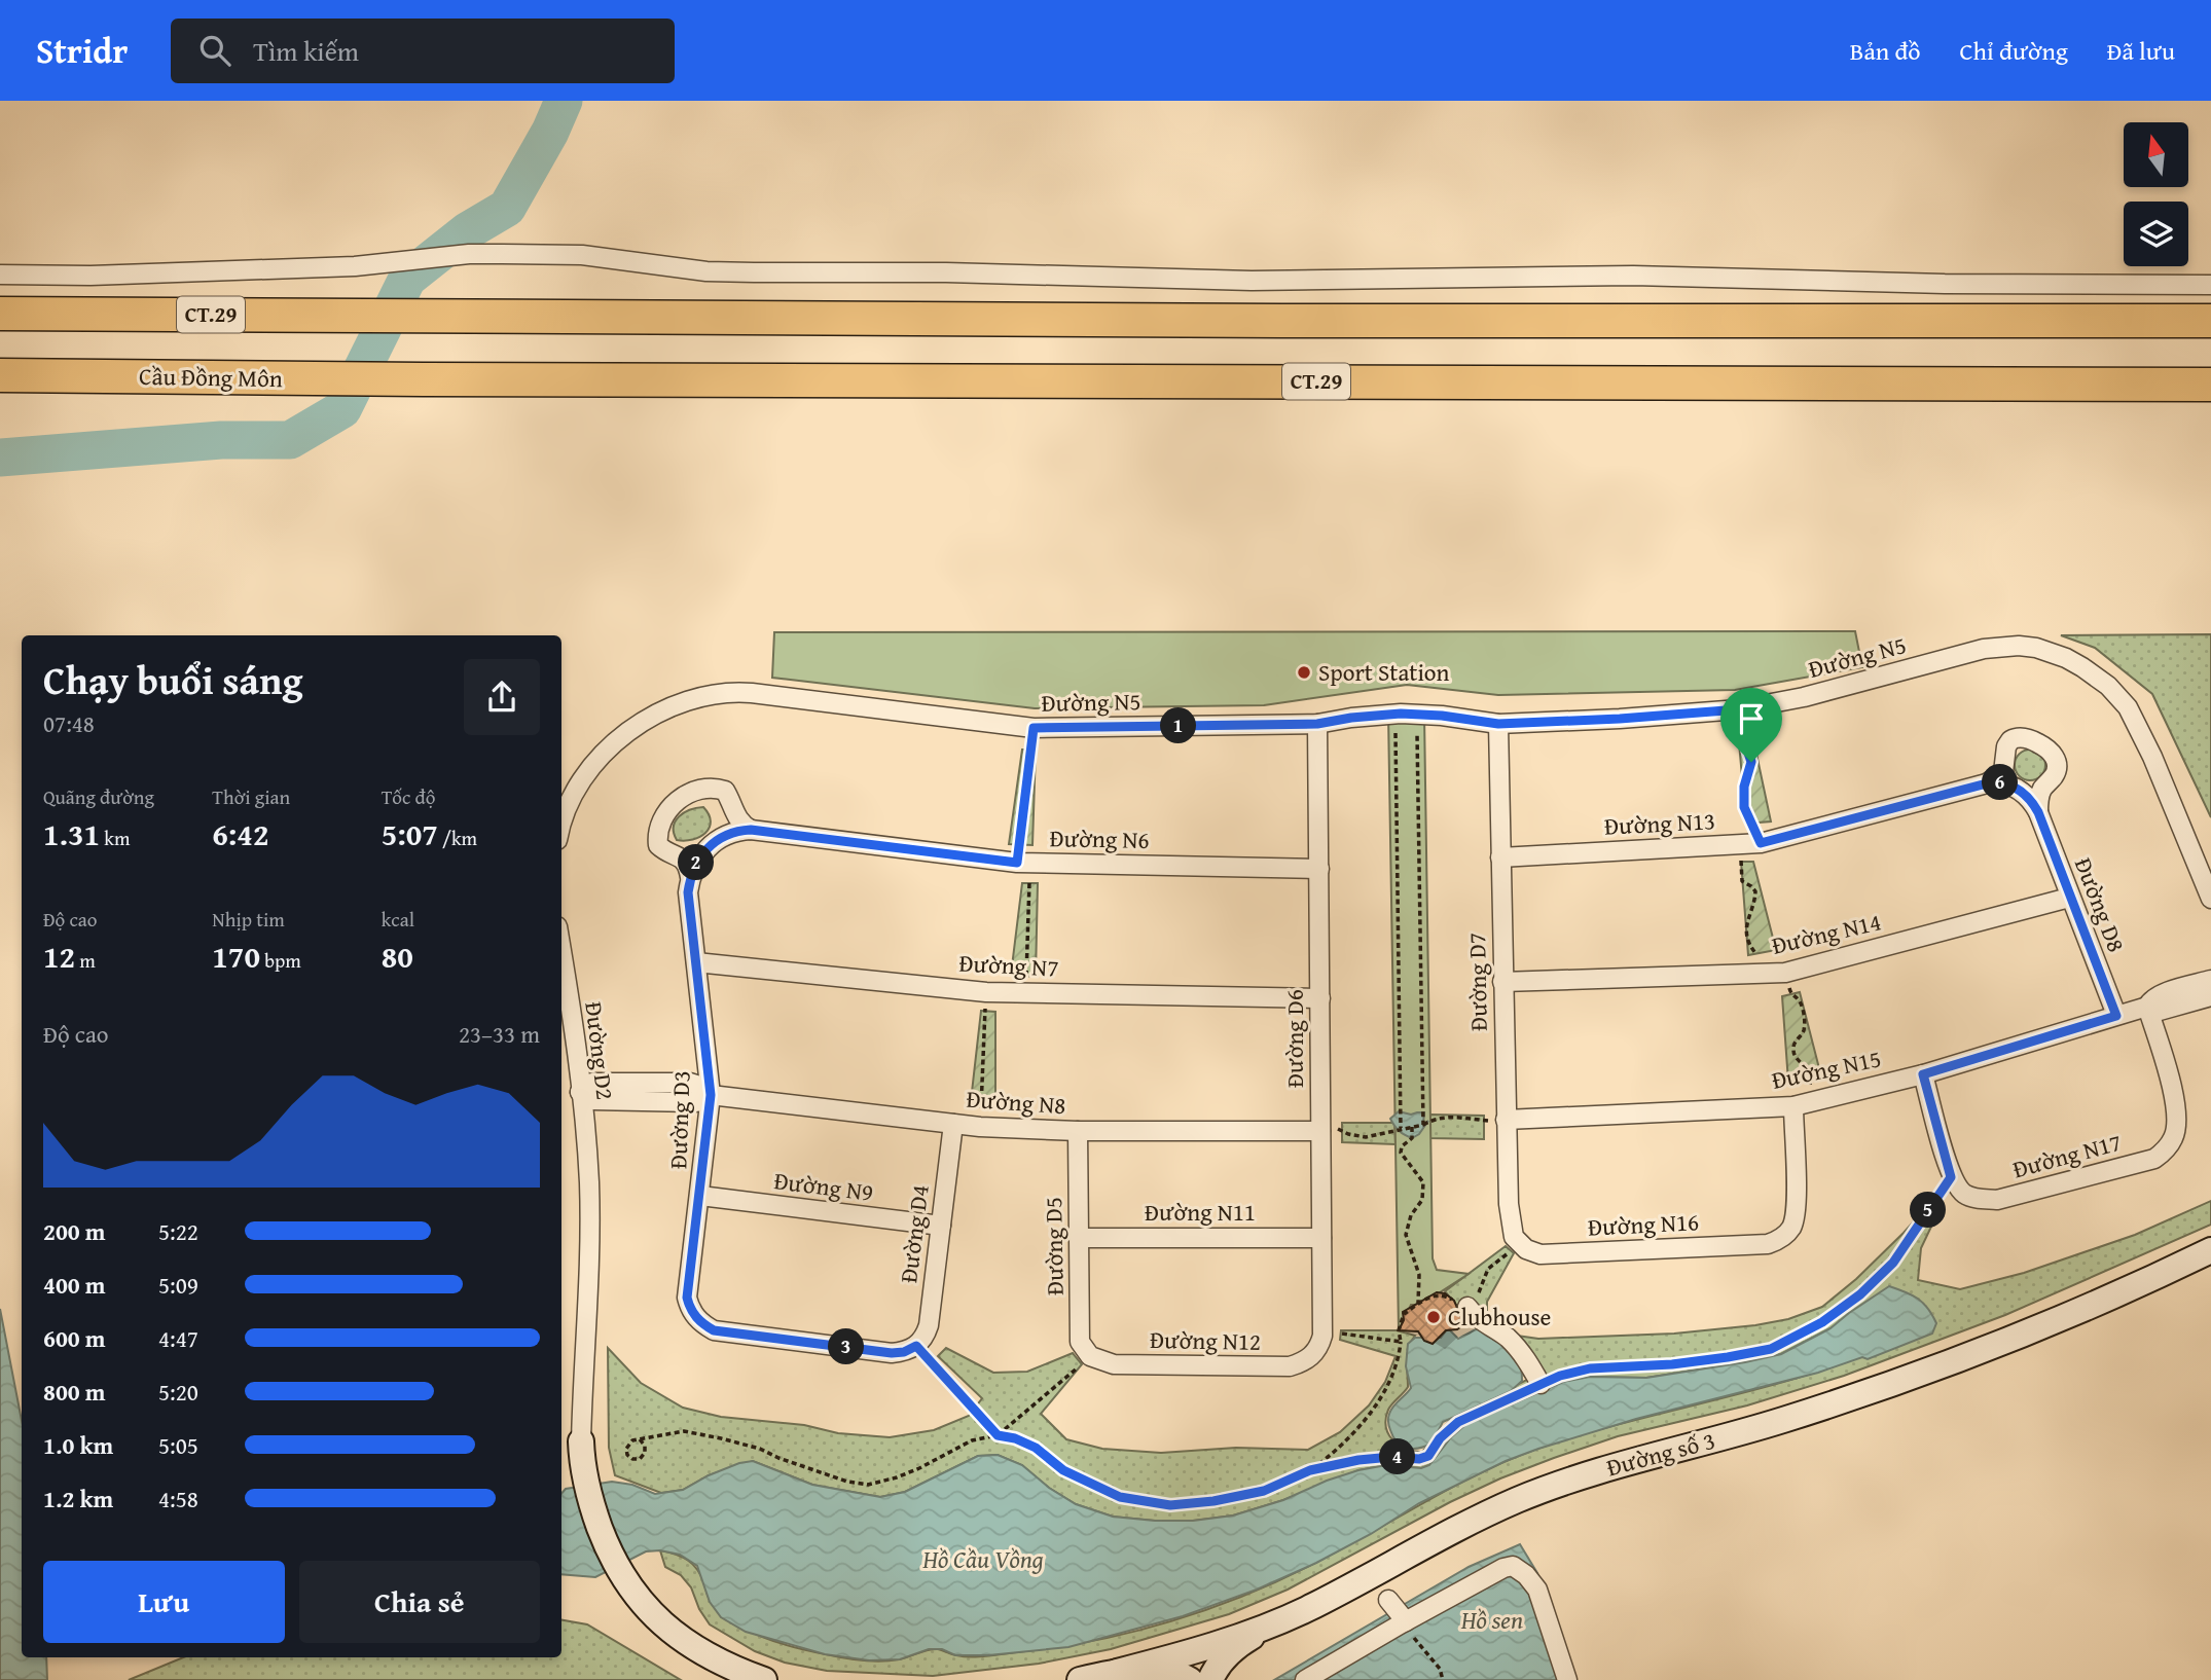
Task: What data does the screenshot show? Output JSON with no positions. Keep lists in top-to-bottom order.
{
  "streets": {
    "highway": ["CT.29", "Cầu Đồng Môn"],
    "street": [
      "Đường N5",
      "Đường N13",
      "Đường N6",
      "Đường D8",
      "Đường N14",
      "Đường N7",
      "Đường D7",
      "Đường D6",
      "Đường D2",
      "Đường N15",
      "Đường N8",
      "Đường D3",
      "Đường N17",
      "Đường N9",
      "Đường N11",
      "Đường N16",
      "Đường D4",
      "Đường D5",
      "Đường N12",
      "Đường số 3"
    ]
  },
  "crossings": [
    ["Đường N5", "Đường D7"],
    ["Đường N5", "Đường D6"],
    ["Đường N13", "Đường D8"],
    ["Đường N13", "Đường D7"],
    ["Đường N6", "Đường D6"],
    ["Đường N6", "Đường D3"],
    ["Đường D8", "Đường N14"],
    ["Đường D8", "Đường N15"],
    ["Đường N14", "Đường D7"],
    ["Đường N7", "Đường D6"],
    ["Đường N7", "Đường D3"],
    ["Đường D7", "Đường N15"],
    ["Đường D7", "Đường N16"],
    ["Đường D6", "Đường N8"],
    ["Đường D6", "Đường N11"],
    ["Đường D6", "Đường N12"],
    ["Đường D2", "Đường N8"],
    ["Đường N15", "Đường N17"],
    ["Đường N15", "Đường N16"],
    ["Đường N8", "Đường D3"],
    ["Đường N8", "Đường D4"],
    ["Đường N8", "Đường D5"],
    ["Đường D3", "Đường N9"],
    ["Đường D3", "Đường D4"],
    ["Đường N9", "Đường D4"],
    ["Đường N11", "Đường D5"],
    ["Đường D5", "Đường N12"]
  ],
  "water": ["Hồ Cầu Vồng", "Hồ sen"],
  "places": ["Sport Station", "Clubhouse"],
  "north": "top",
  "page": {
    "header": "Stridr",
    "search": "Tìm kiếm",
    "nav": ["Bản đồ", "Chỉ đường", "Đã lưu"],
    "heading": ["Chạy buổi sáng", "07:48"],
    "pins": [
      "1",
      "6",
      "2",
      "5",
      "3",
      "4"
    ],
    "stats": [
      ["Quãng đường", "1.31 km"],
      ["Thời gian", "6:42"],
      ["Tốc độ", "5:07 /km"],
      ["Độ cao", "12 m"],
      ["Nhịp tim", "170 bpm"],
      ["kcal", "80"]
    ],
    "chart": ["Độ cao", "23–33 m"],
    "list": [
      {
        "name": "200 m",
        "note": "5:22"
      },
      {
        "name": "400 m",
        "note": "5:09"
      },
      {
        "name": "600 m",
        "note": "4:47"
      },
      {
        "name": "800 m",
        "note": "5:20"
      },
      {
        "name": "1.0 km",
        "note": "5:05"
      },
      {
        "name": "1.2 km",
        "note": "4:58"
      }
    ],
    "buttons": ["Lưu", "Chia sẻ"]
  }
}
